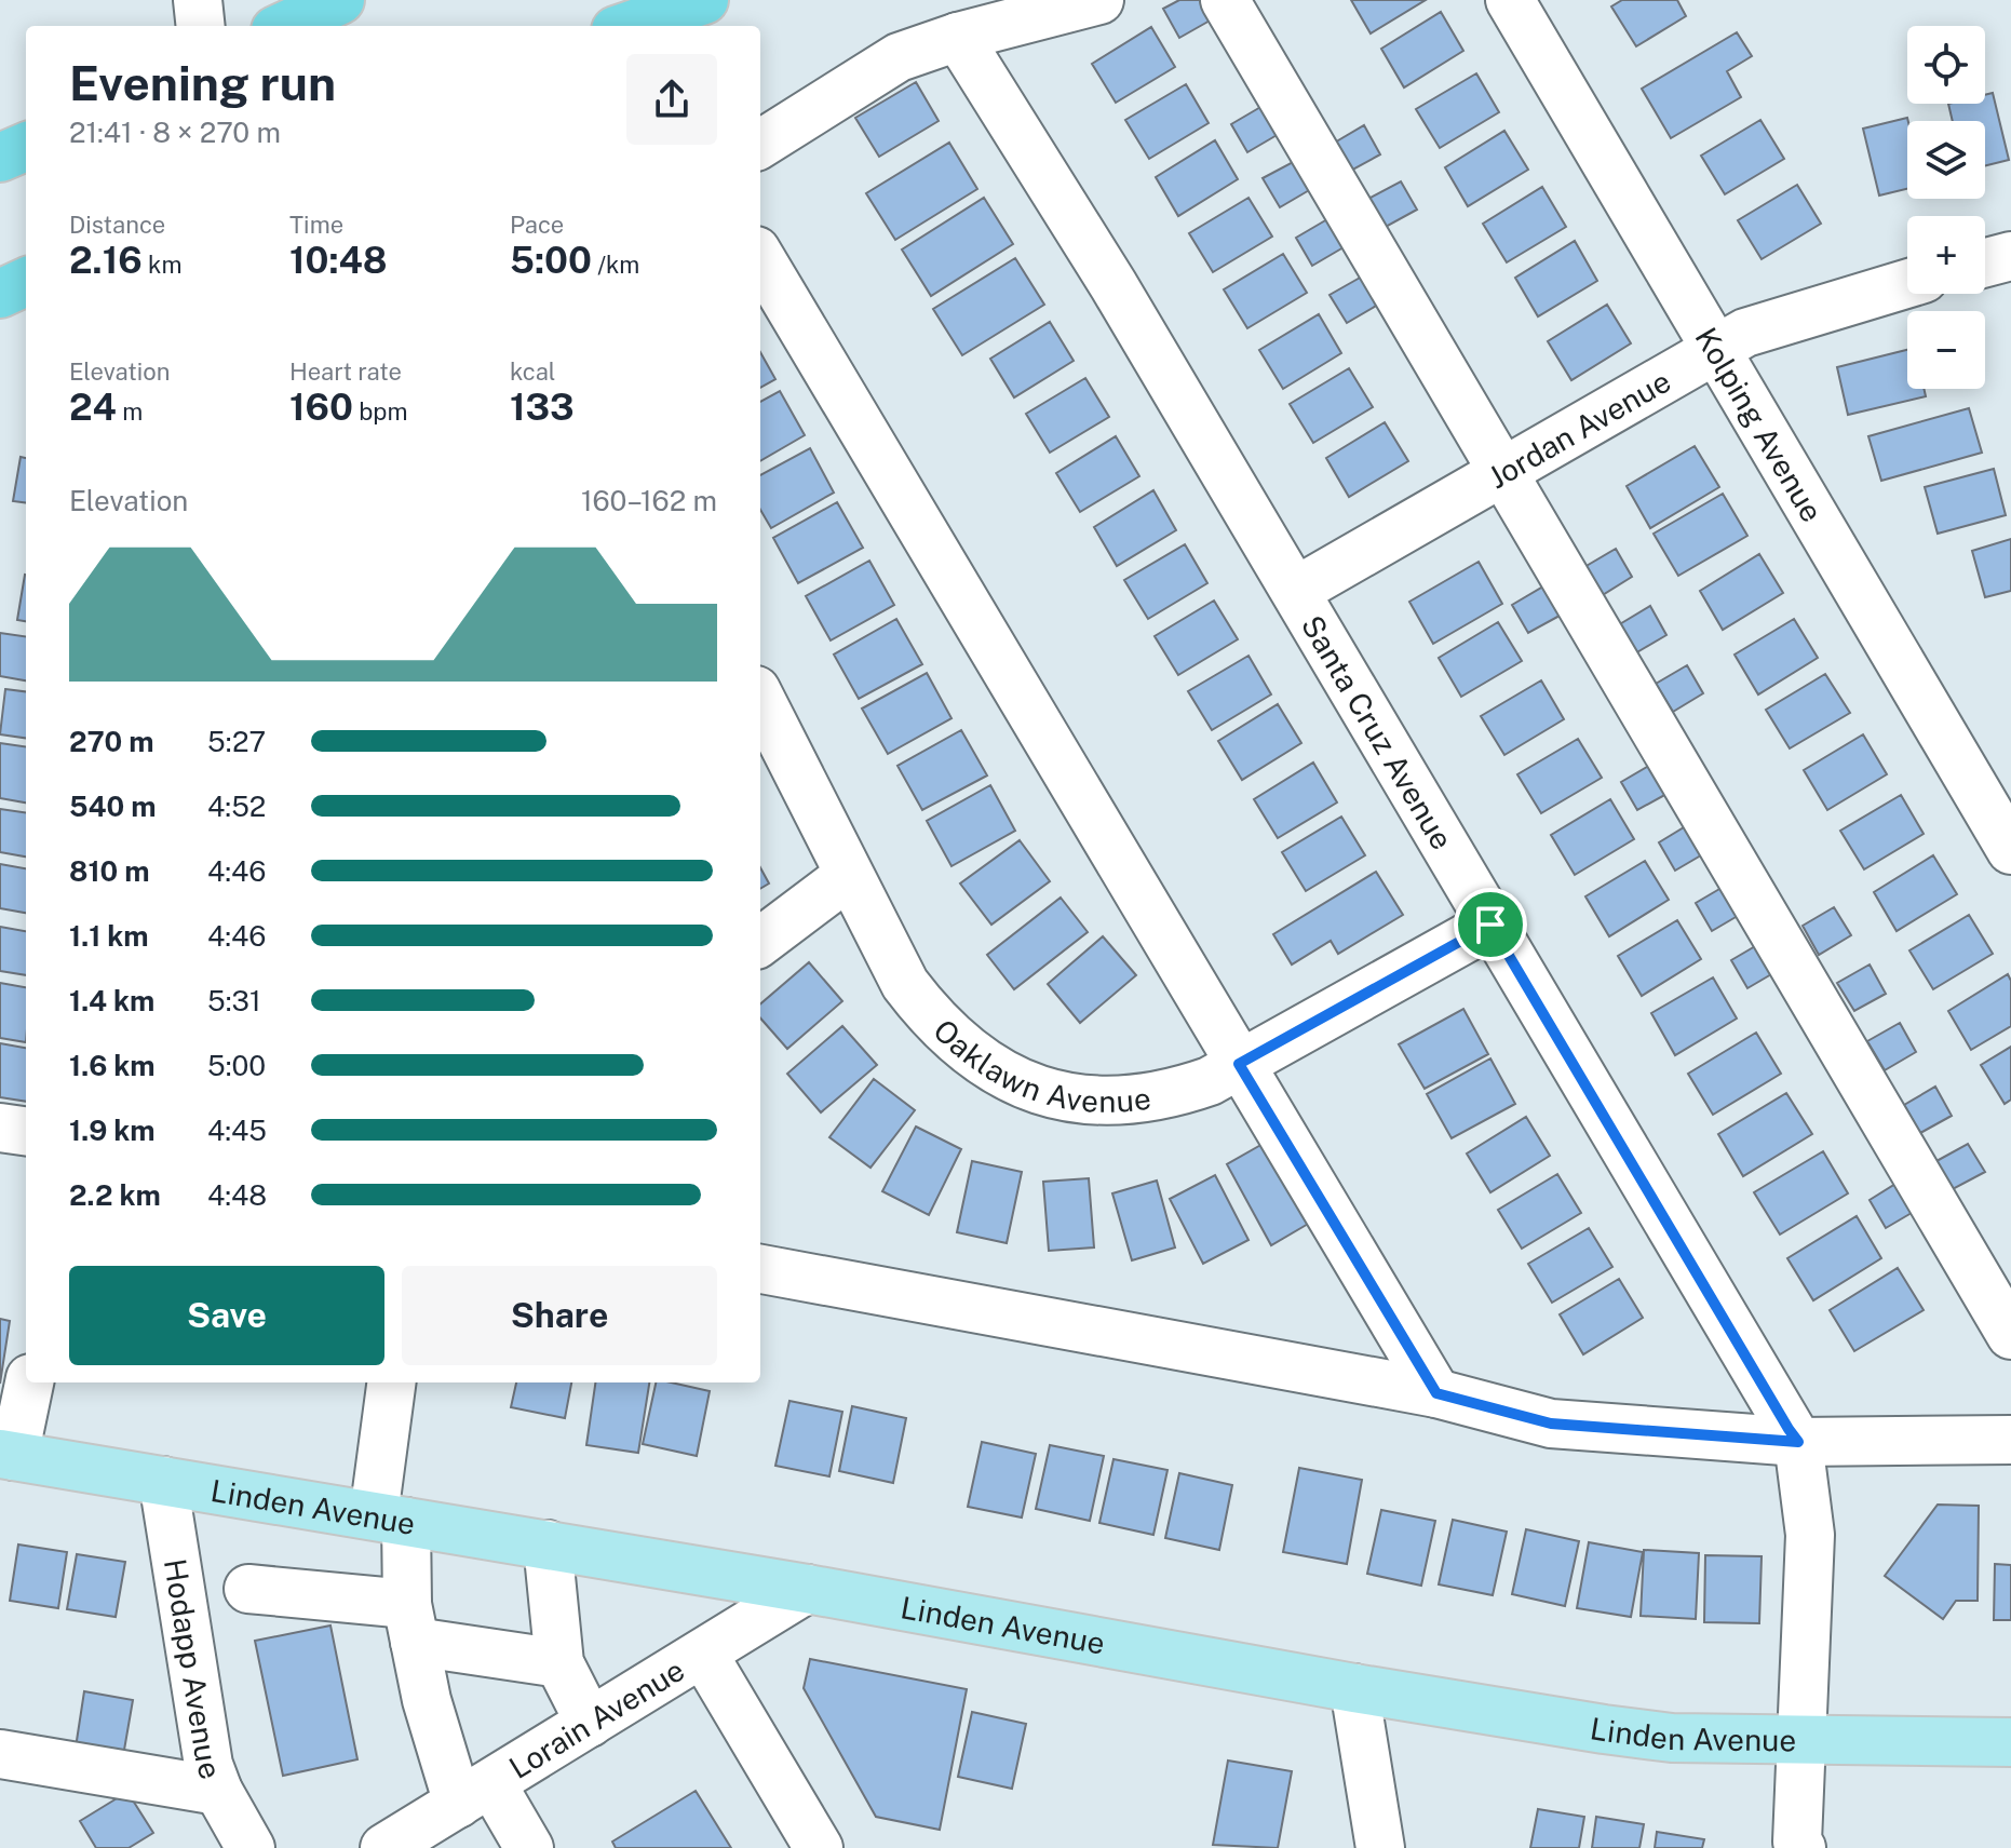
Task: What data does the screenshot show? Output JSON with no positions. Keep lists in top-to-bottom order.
{
  "streets": {
    "main road": ["Linden Avenue"],
    "street": [
      "Kolping Avenue",
      "Jordan Avenue",
      "Santa Cruz Avenue",
      "Oaklawn Avenue",
      "Hodapp Avenue",
      "Lorain Avenue"
    ]
  },
  "crossings": [
    ["Kolping Avenue", "Jordan Avenue"],
    ["Jordan Avenue", "Santa Cruz Avenue"],
    ["Santa Cruz Avenue", "Oaklawn Avenue"],
    ["Santa Cruz Avenue", "Linden Avenue"],
    ["Linden Avenue", "Hodapp Avenue"],
    ["Linden Avenue", "Lorain Avenue"]
  ],
  "page": {
    "map_buttons": ["+", "−"],
    "heading": ["Evening run", "21:41 · 8 × 270 m"],
    "stats": [
      ["Distance", "2.16 km"],
      ["Time", "10:48"],
      ["Pace", "5:00 /km"],
      ["Elevation", "24 m"],
      ["Heart rate", "160 bpm"],
      ["kcal", "133"]
    ],
    "chart": ["Elevation", "160–162 m"],
    "list": [
      {
        "name": "270 m",
        "note": "5:27"
      },
      {
        "name": "540 m",
        "note": "4:52"
      },
      {
        "name": "810 m",
        "note": "4:46"
      },
      {
        "name": "1.1 km",
        "note": "4:46"
      },
      {
        "name": "1.4 km",
        "note": "5:31"
      },
      {
        "name": "1.6 km",
        "note": "5:00"
      },
      {
        "name": "1.9 km",
        "note": "4:45"
      },
      {
        "name": "2.2 km",
        "note": "4:48"
      }
    ],
    "buttons": ["Save", "Share"]
  }
}
